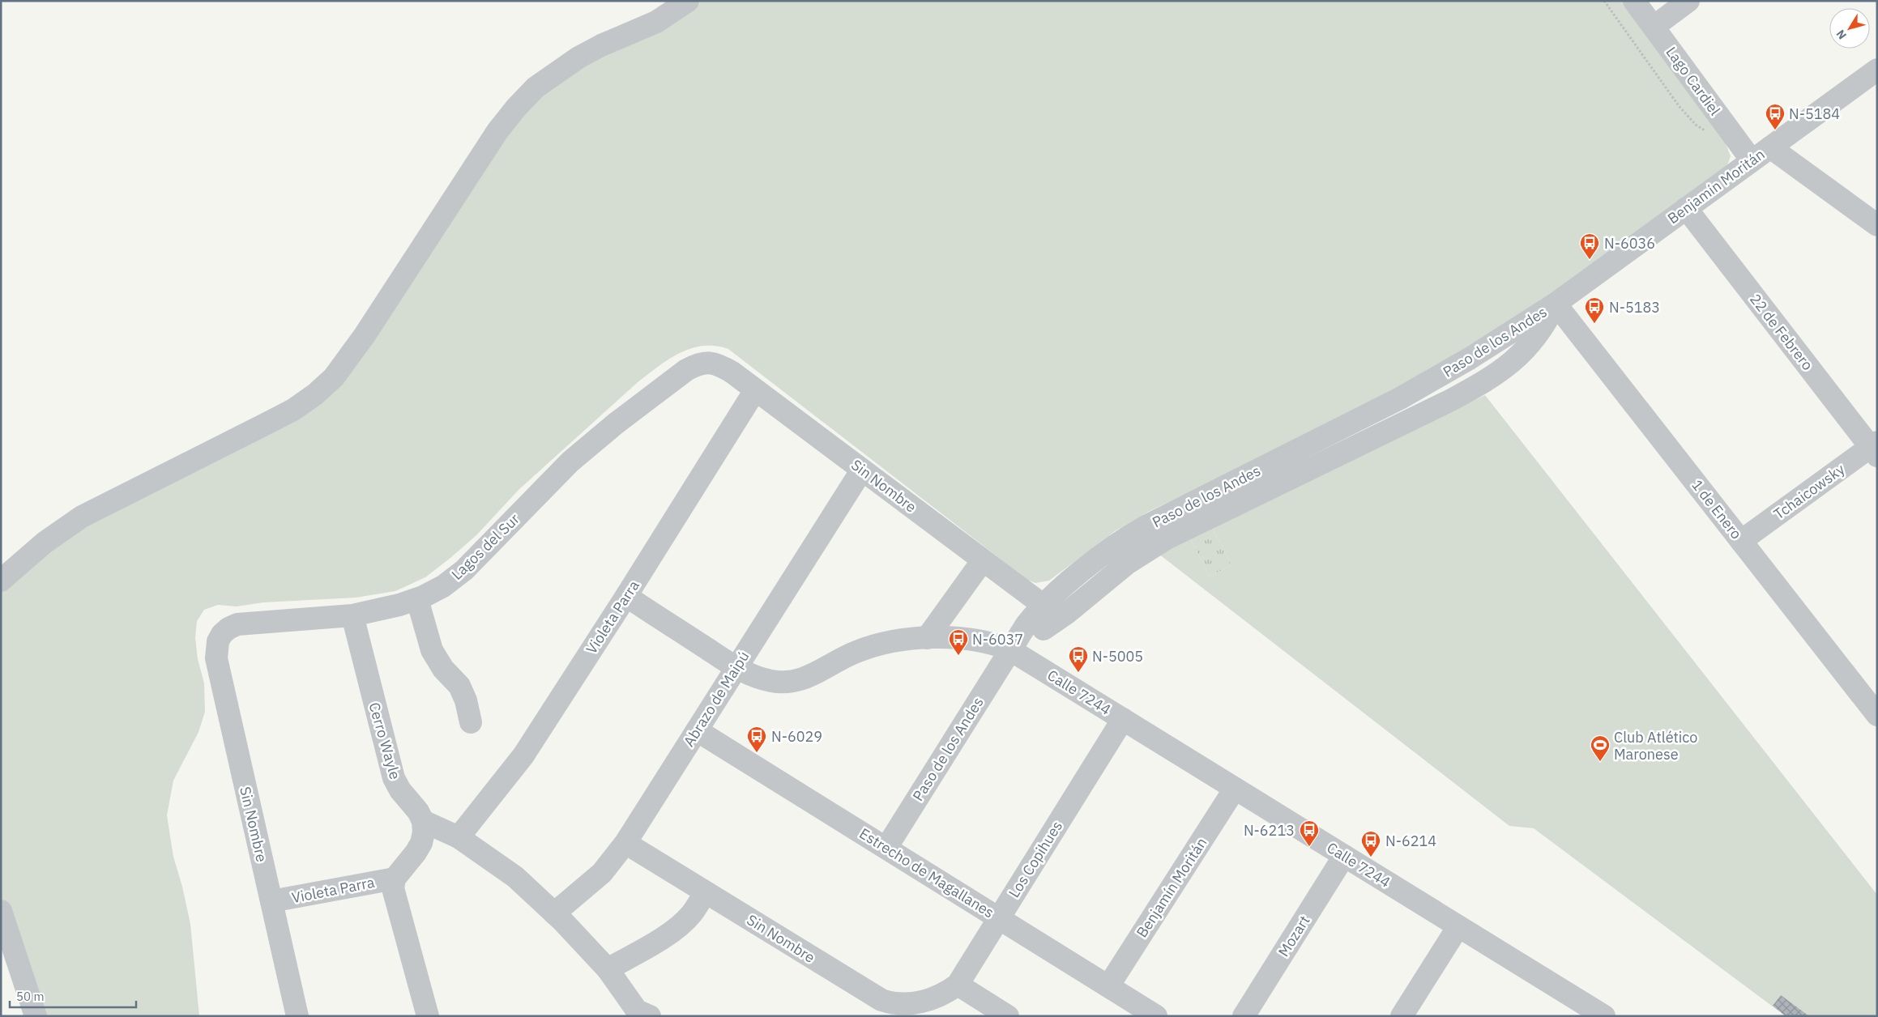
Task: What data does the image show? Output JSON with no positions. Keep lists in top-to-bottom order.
{
  "streets": {
    "street": [
      "Lago Cardiel",
      "Benjamín Moritán",
      "22 de Febrero",
      "Paso de los Andes",
      "Sin Nombre",
      "Tchaicowsky",
      "1 de Enero",
      "Lagos del Sur",
      "Violeta Parra",
      "Calle 7244",
      "Abrazo de Maipú",
      "Cerro Wayle",
      "Los Copihues",
      "Estrecho de Magallanes",
      "Mozart"
    ]
  },
  "crossings": [
    ["Lago Cardiel", "Benjamín Moritán"],
    ["Benjamín Moritán", "22 de Febrero"],
    ["Benjamín Moritán", "Paso de los Andes"],
    ["Benjamín Moritán", "1 de Enero"],
    ["Benjamín Moritán", "Calle 7244"],
    ["Benjamín Moritán", "Estrecho de Magallanes"],
    ["22 de Febrero", "Tchaicowsky"],
    ["Paso de los Andes", "Sin Nombre"],
    ["Paso de los Andes", "1 de Enero"],
    ["Paso de los Andes", "Calle 7244"],
    ["Paso de los Andes", "Estrecho de Magallanes"],
    ["Sin Nombre", "Lagos del Sur"],
    ["Sin Nombre", "Violeta Parra"],
    ["Sin Nombre", "Abrazo de Maipú"],
    ["Sin Nombre", "Los Copihues"],
    ["Tchaicowsky", "1 de Enero"],
    ["Lagos del Sur", "Cerro Wayle"],
    ["Calle 7244", "Los Copihues"],
    ["Calle 7244", "Mozart"],
    ["Abrazo de Maipú", "Estrecho de Magallanes"],
    ["Los Copihues", "Estrecho de Magallanes"]
  ],
  "places": {
    "bus stop": [
      "N-5184",
      "N-6036",
      "N-5183",
      "N-6037",
      "N-5005",
      "N-6029",
      "N-6213",
      "N-6214"
    ],
    "sports": ["Club Atlético Maronese"]
  },
  "scale_bar": "50 m",
  "north": "bottom left"
}
